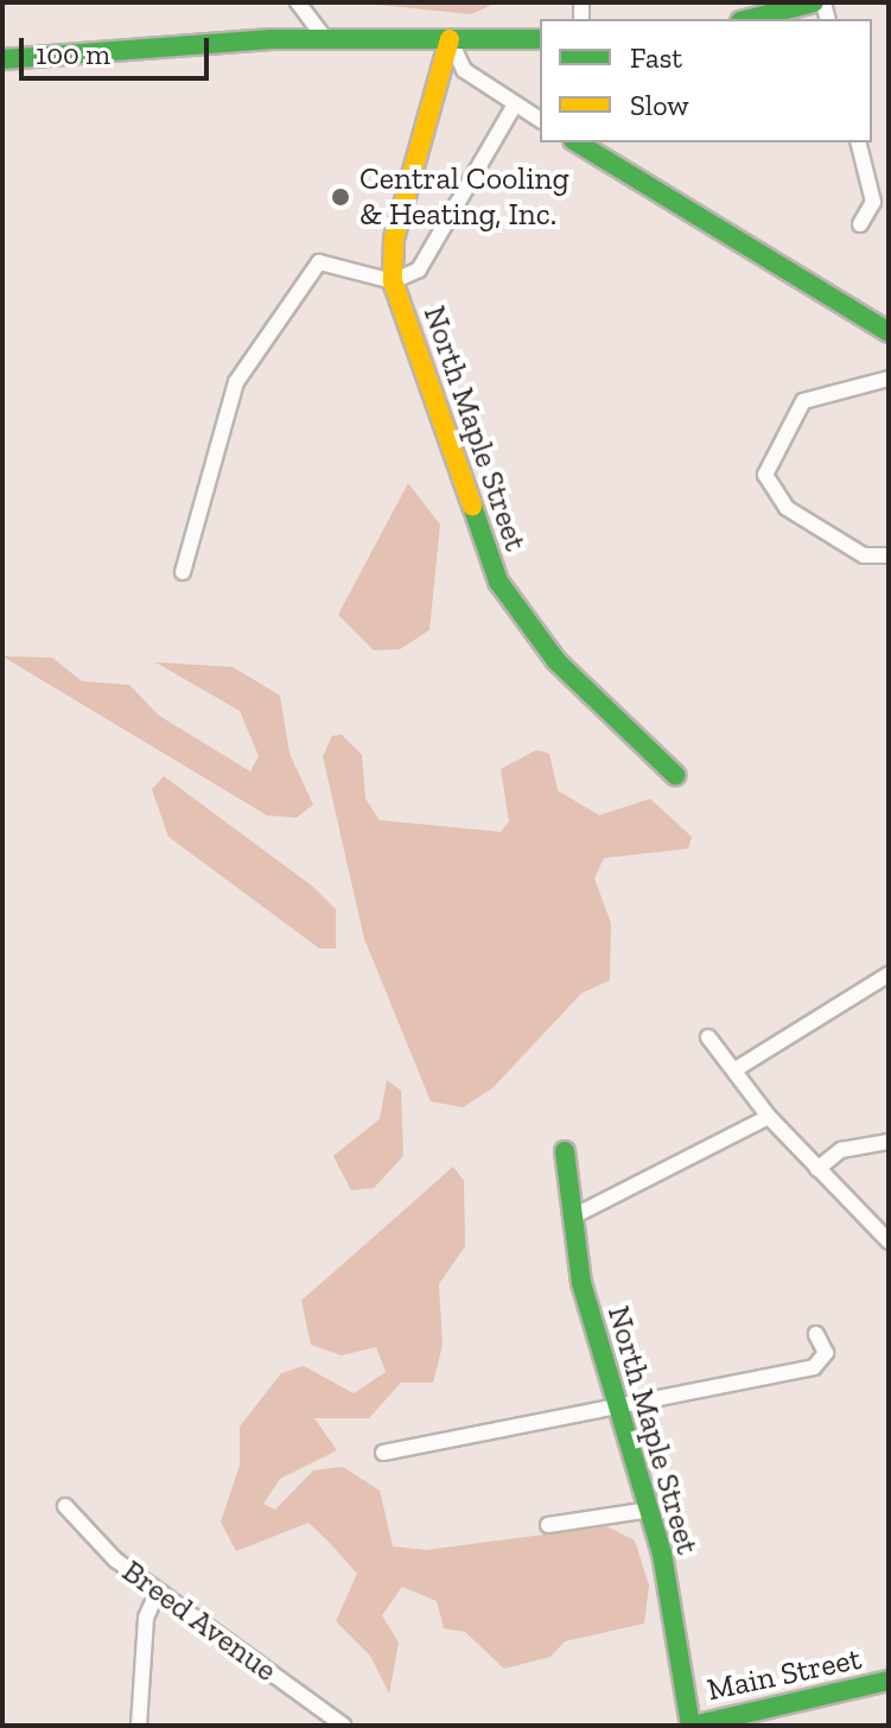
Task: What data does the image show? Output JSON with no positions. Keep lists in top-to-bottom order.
{
  "streets": {
    "street": ["North Maple Street", "Breed Avenue", "Main Street"]
  },
  "crossings": [
    ["North Maple Street", "Main Street"]
  ],
  "places": ["Central Cooling & Heating, Inc."],
  "legend": ["Fast", "Slow"],
  "scale_bar": "100 m"
}
